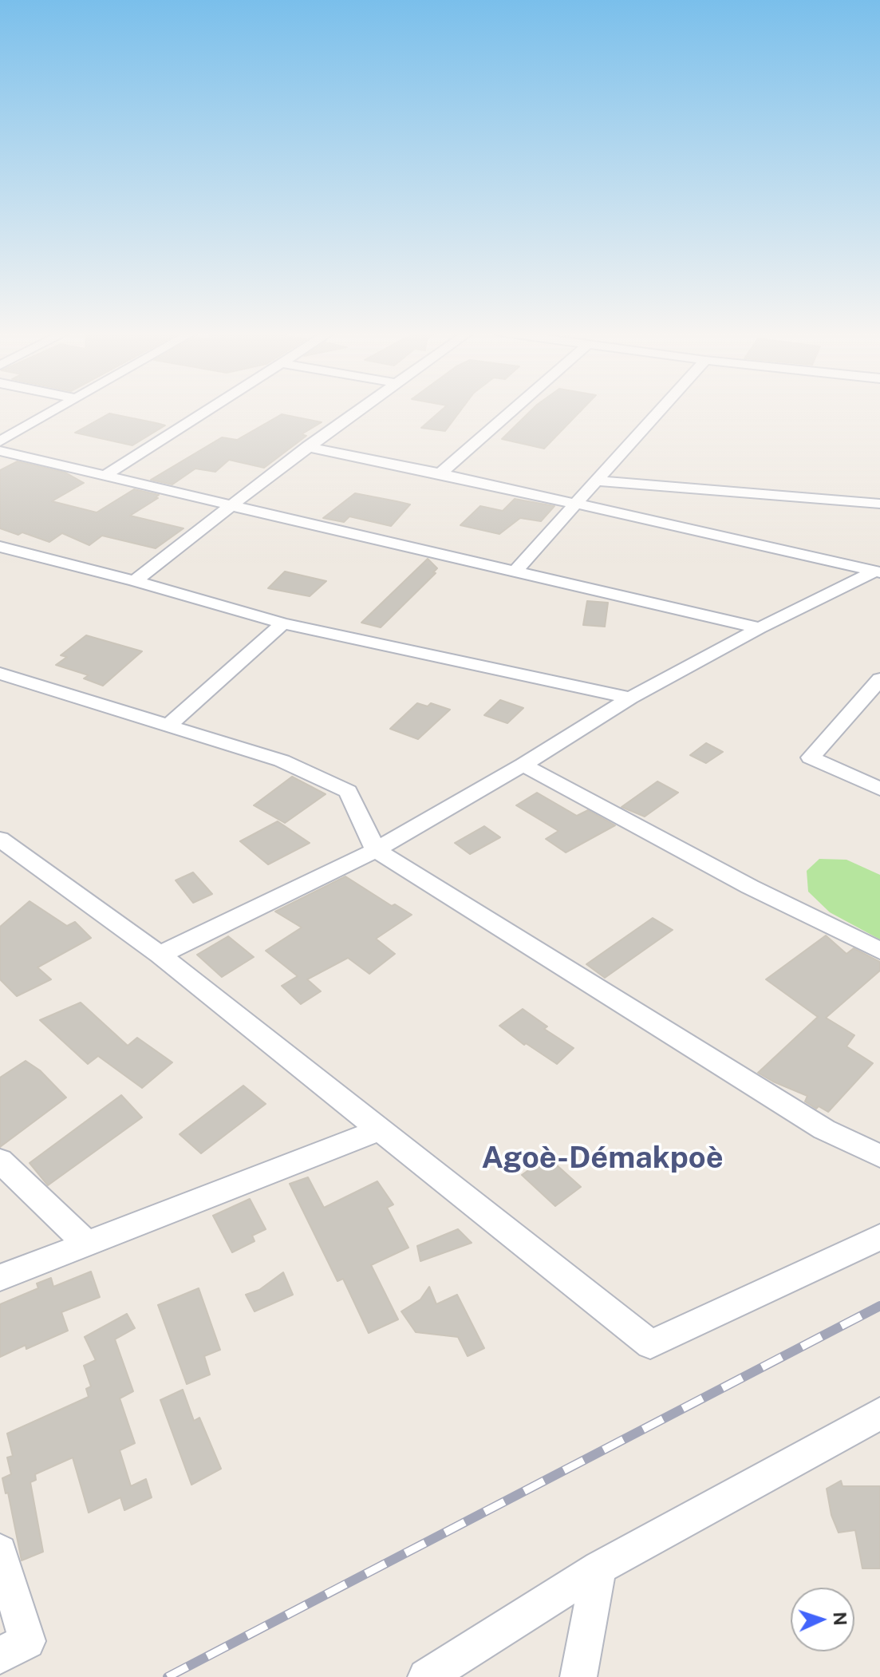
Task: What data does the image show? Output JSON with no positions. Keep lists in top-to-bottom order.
{
  "districts": ["Agoè-Démakpoè"],
  "north": "right"
}
